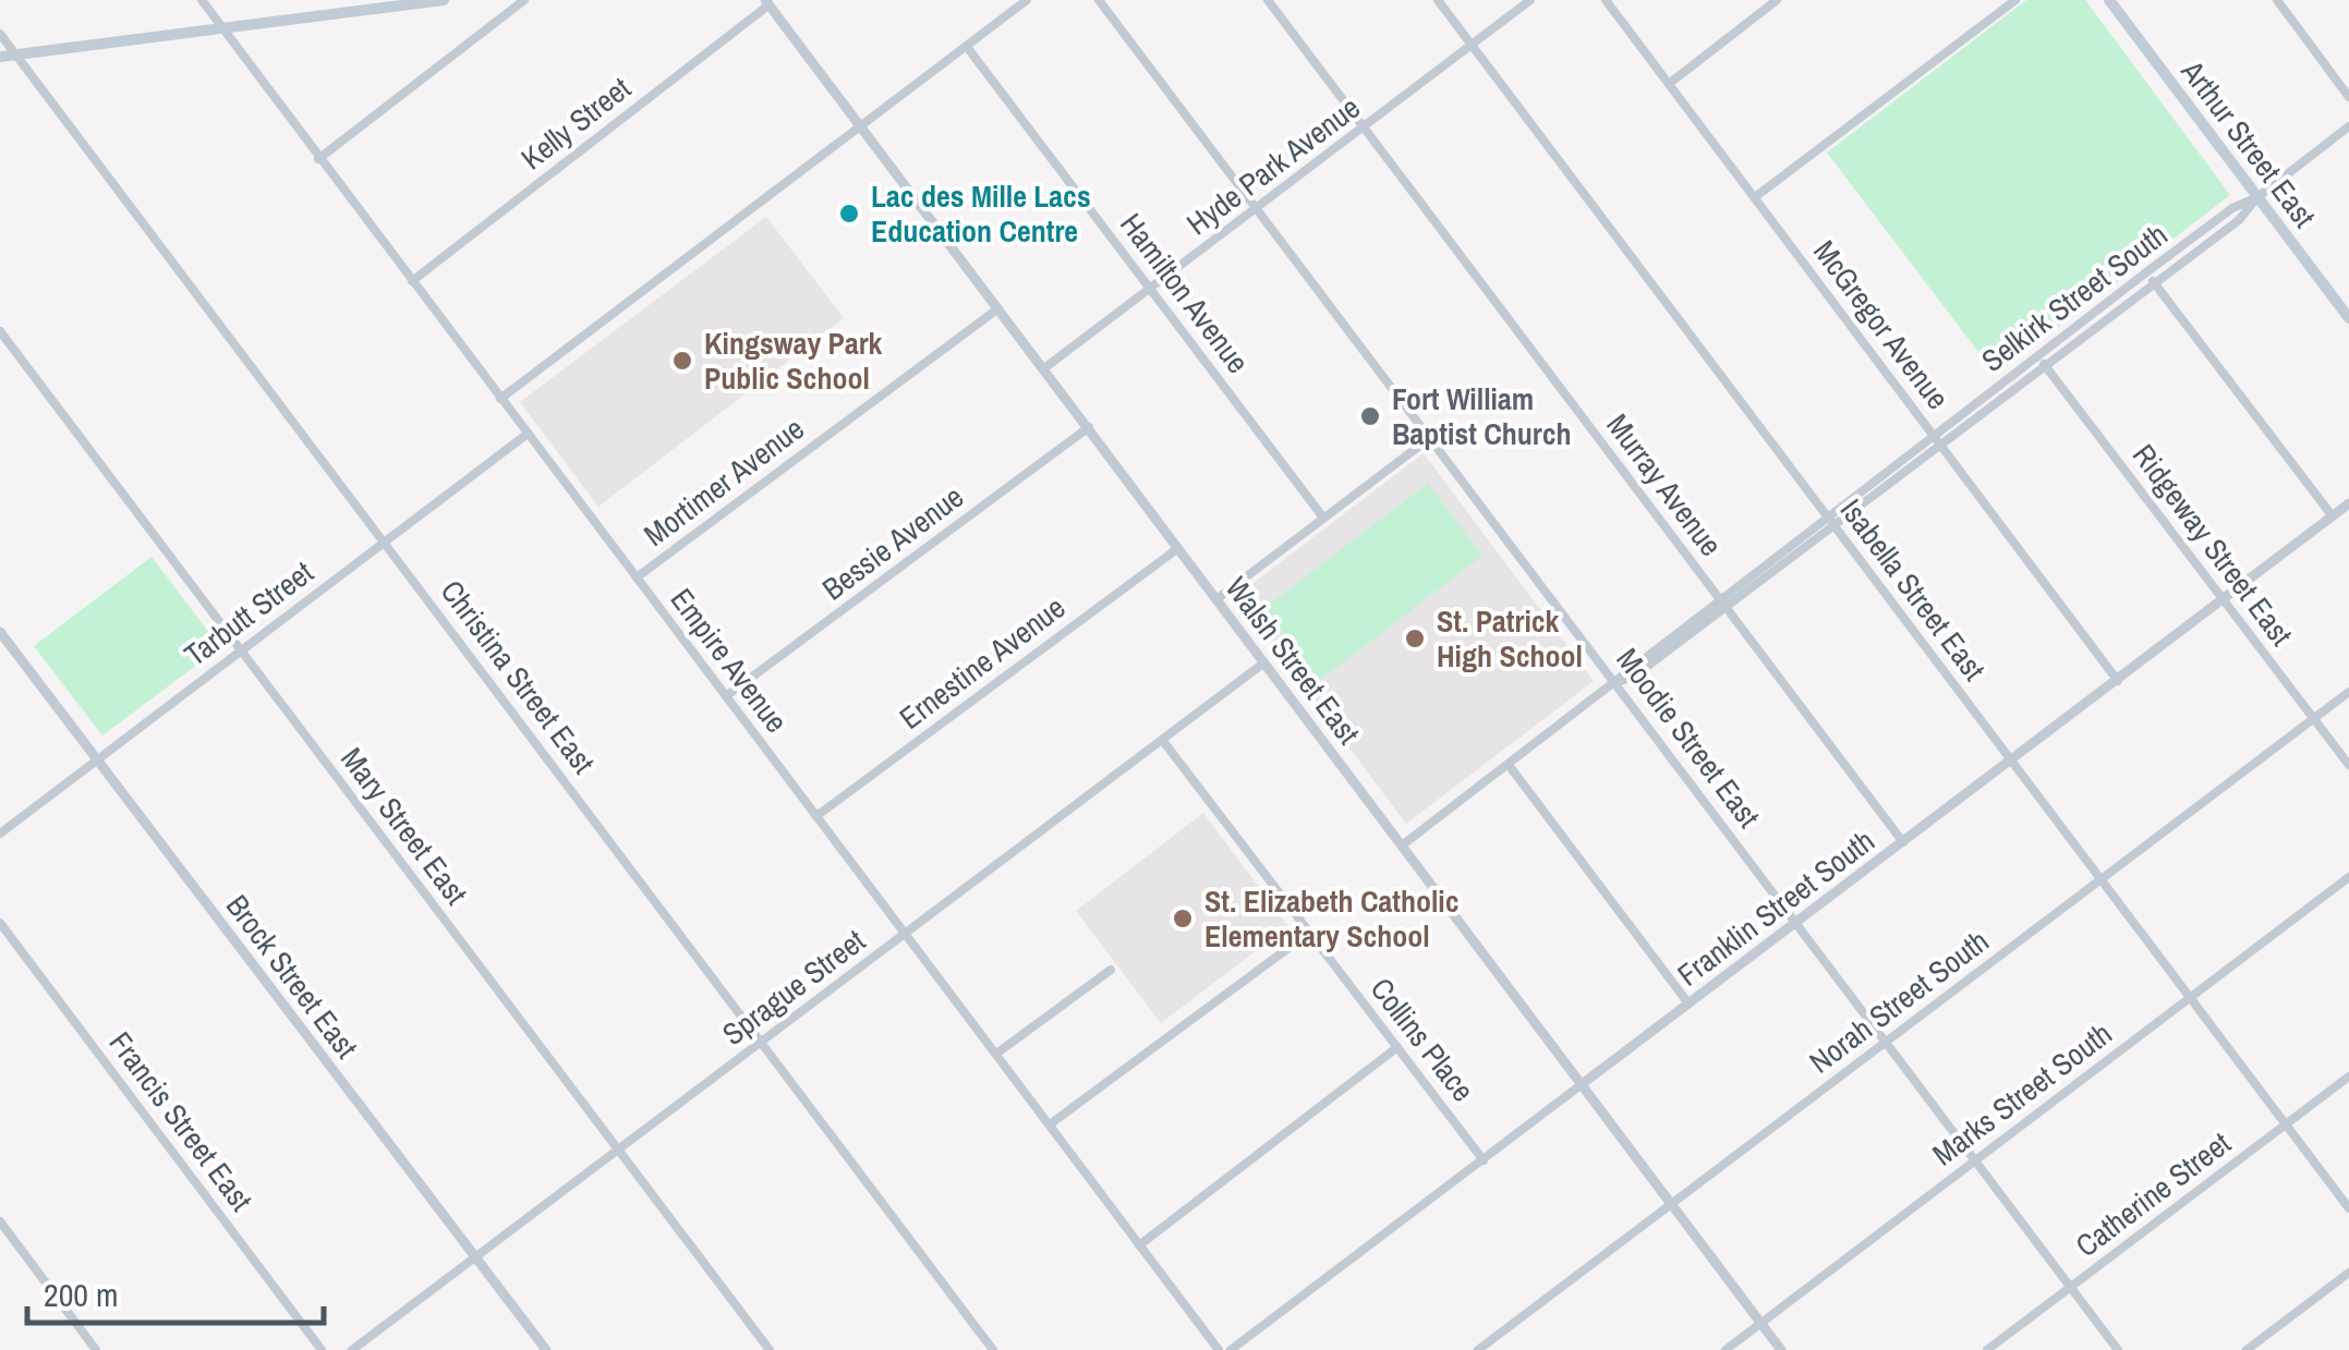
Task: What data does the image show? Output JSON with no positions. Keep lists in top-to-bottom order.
{
  "streets": {
    "main road": ["Arthur Street East"],
    "street": [
      "Kelly Street",
      "Hyde Park Avenue",
      "Hamilton Avenue",
      "Selkirk Street South",
      "McGregor Avenue",
      "Mortimer Avenue",
      "Murray Avenue",
      "Bessie Avenue",
      "Ridgeway Street East",
      "Isabella Street East",
      "Tarbutt Street",
      "Empire Avenue",
      "Walsh Street East",
      "Ernestine Avenue",
      "Christina Street East",
      "Moodie Street East",
      "Mary Street East",
      "Franklin Street South",
      "Brock Street East",
      "Sprague Street",
      "Norah Street South",
      "Collins Place",
      "Marks Street South",
      "Francis Street East",
      "Catherine Street"
    ]
  },
  "crossings": [
    ["Kelly Street", "Empire Avenue"],
    ["Kelly Street", "Walsh Street East"],
    ["Arthur Street East", "Selkirk Street South"],
    ["Hyde Park Avenue", "Hamilton Avenue"],
    ["Hyde Park Avenue", "Murray Avenue"],
    ["Hyde Park Avenue", "Isabella Street East"],
    ["Hyde Park Avenue", "Walsh Street East"],
    ["Hyde Park Avenue", "Moodie Street East"],
    ["Selkirk Street South", "McGregor Avenue"],
    ["Selkirk Street South", "Murray Avenue"],
    ["Selkirk Street South", "Ridgeway Street East"],
    ["Selkirk Street South", "Isabella Street East"],
    ["Selkirk Street South", "Walsh Street East"],
    ["Selkirk Street South", "Moodie Street East"],
    ["McGregor Avenue", "Franklin Street South"],
    ["Mortimer Avenue", "Empire Avenue"],
    ["Mortimer Avenue", "Walsh Street East"],
    ["Murray Avenue", "Franklin Street South"],
    ["Bessie Avenue", "Empire Avenue"],
    ["Bessie Avenue", "Walsh Street East"],
    ["Ridgeway Street East", "Franklin Street South"],
    ["Ridgeway Street East", "Norah Street South"],
    ["Isabella Street East", "Franklin Street South"],
    ["Isabella Street East", "Norah Street South"],
    ["Isabella Street East", "Marks Street South"],
    ["Isabella Street East", "Catherine Street"],
    ["Tarbutt Street", "Empire Avenue"],
    ["Tarbutt Street", "Christina Street East"],
    ["Tarbutt Street", "Mary Street East"],
    ["Tarbutt Street", "Brock Street East"],
    ["Empire Avenue", "Ernestine Avenue"],
    ["Empire Avenue", "Sprague Street"],
    ["Walsh Street East", "Ernestine Avenue"],
    ["Walsh Street East", "Franklin Street South"],
    ["Walsh Street East", "Sprague Street"],
    ["Walsh Street East", "Norah Street South"],
    ["Walsh Street East", "Marks Street South"],
    ["Christina Street East", "Sprague Street"],
    ["Moodie Street East", "Franklin Street South"],
    ["Moodie Street East", "Norah Street South"],
    ["Moodie Street East", "Marks Street South"],
    ["Moodie Street East", "Catherine Street"],
    ["Mary Street East", "Sprague Street"],
    ["Franklin Street South", "Collins Place"],
    ["Brock Street East", "Sprague Street"],
    ["Sprague Street", "Collins Place"]
  ],
  "places": [
    "Lac des Mille Lacs Education Centre",
    "Kingsway Park Public School",
    "Fort William Baptist Church",
    "St. Patrick High School",
    "St. Elizabeth Catholic Elementary School"
  ],
  "scale_bar": "200 m"
}
